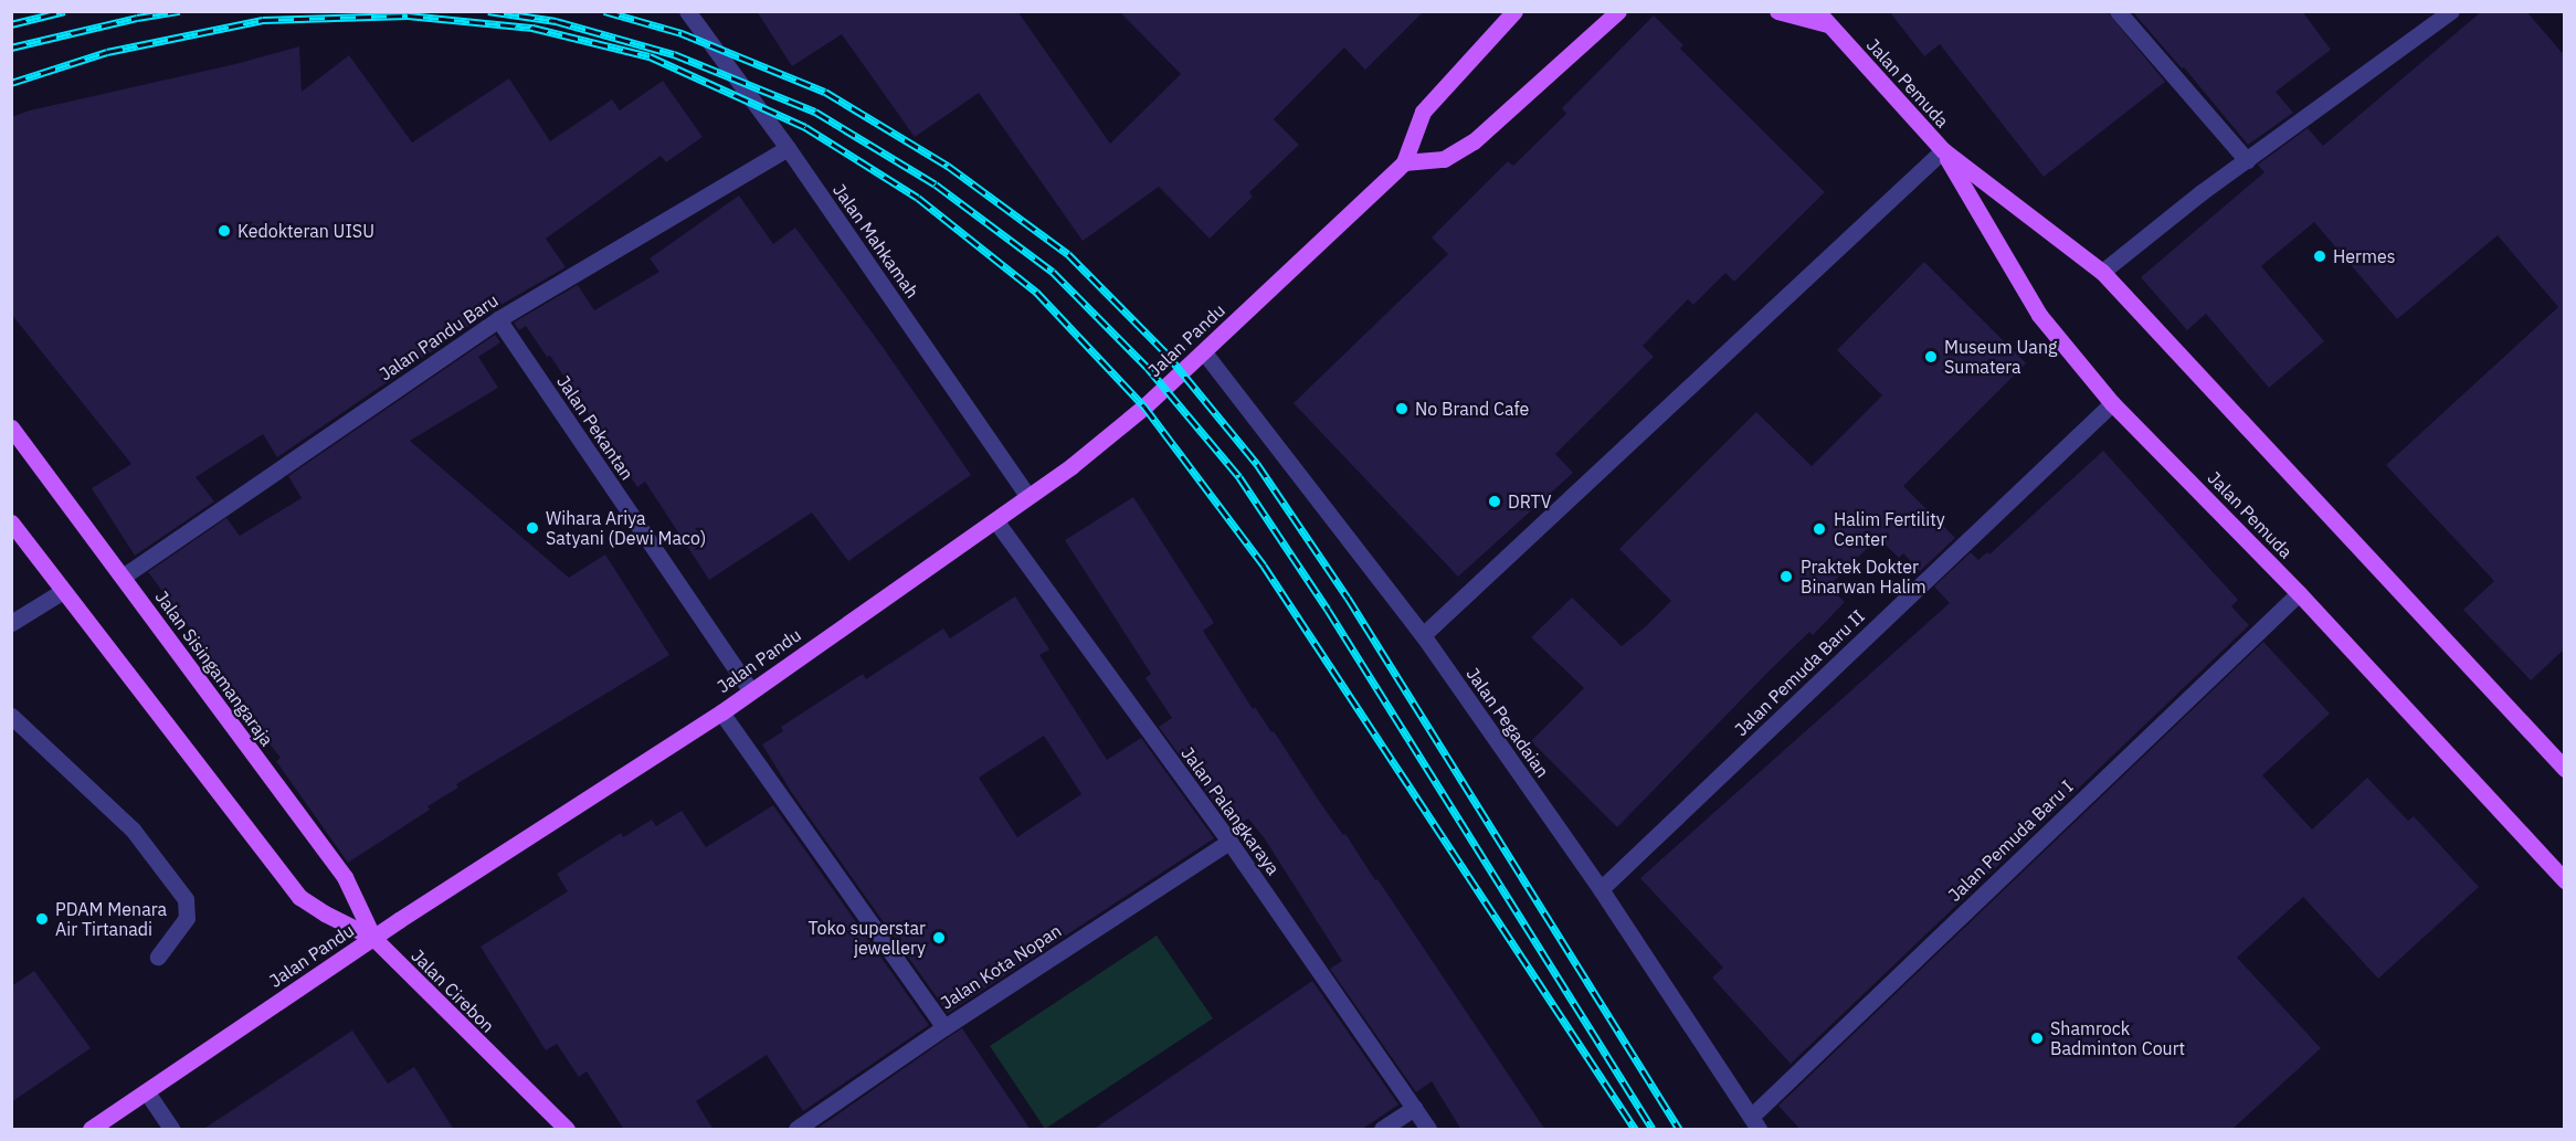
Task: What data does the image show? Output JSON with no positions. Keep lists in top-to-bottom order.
{
  "streets": {
    "main road": [
      "Jalan Pemuda",
      "Jalan Pandu",
      "Jalan Sisingamangaraja",
      "Jalan Cirebon"
    ],
    "street": [
      "Jalan Mahkamah",
      "Jalan Pandu Baru",
      "Jalan Pekantan",
      "Jalan Pemuda Baru II",
      "Jalan Pegadaian",
      "Jalan Palangkaraya",
      "Jalan Pemuda Baru I",
      "Jalan Kota Nopan"
    ]
  },
  "crossings": [
    ["Jalan Pemuda", "Jalan Pemuda Baru II"],
    ["Jalan Pemuda", "Jalan Pemuda Baru I"],
    ["Jalan Mahkamah", "Jalan Pandu Baru"],
    ["Jalan Mahkamah", "Jalan Pandu"],
    ["Jalan Pandu Baru", "Jalan Pekantan"],
    ["Jalan Pandu Baru", "Jalan Sisingamangaraja"],
    ["Jalan Pandu", "Jalan Pekantan"],
    ["Jalan Pandu", "Jalan Sisingamangaraja"],
    ["Jalan Pandu", "Jalan Pegadaian"],
    ["Jalan Pandu", "Jalan Palangkaraya"],
    ["Jalan Pandu", "Jalan Cirebon"],
    ["Jalan Sisingamangaraja", "Jalan Cirebon"],
    ["Jalan Pemuda Baru II", "Jalan Pegadaian"],
    ["Jalan Pegadaian", "Jalan Pemuda Baru I"],
    ["Jalan Palangkaraya", "Jalan Kota Nopan"]
  ],
  "places": [
    "Kedokteran UISU",
    "Hermes",
    "Museum Uang Sumatera",
    "No Brand Cafe",
    "DRTV",
    "Wihara Ariya Satyani (Dewi Maco)",
    "Halim Fertility Center",
    "Praktek Dokter Binarwan Halim",
    "PDAM Menara Air Tirtanadi",
    "Toko superstar jewellery",
    "Shamrock Badminton Court"
  ]
}
